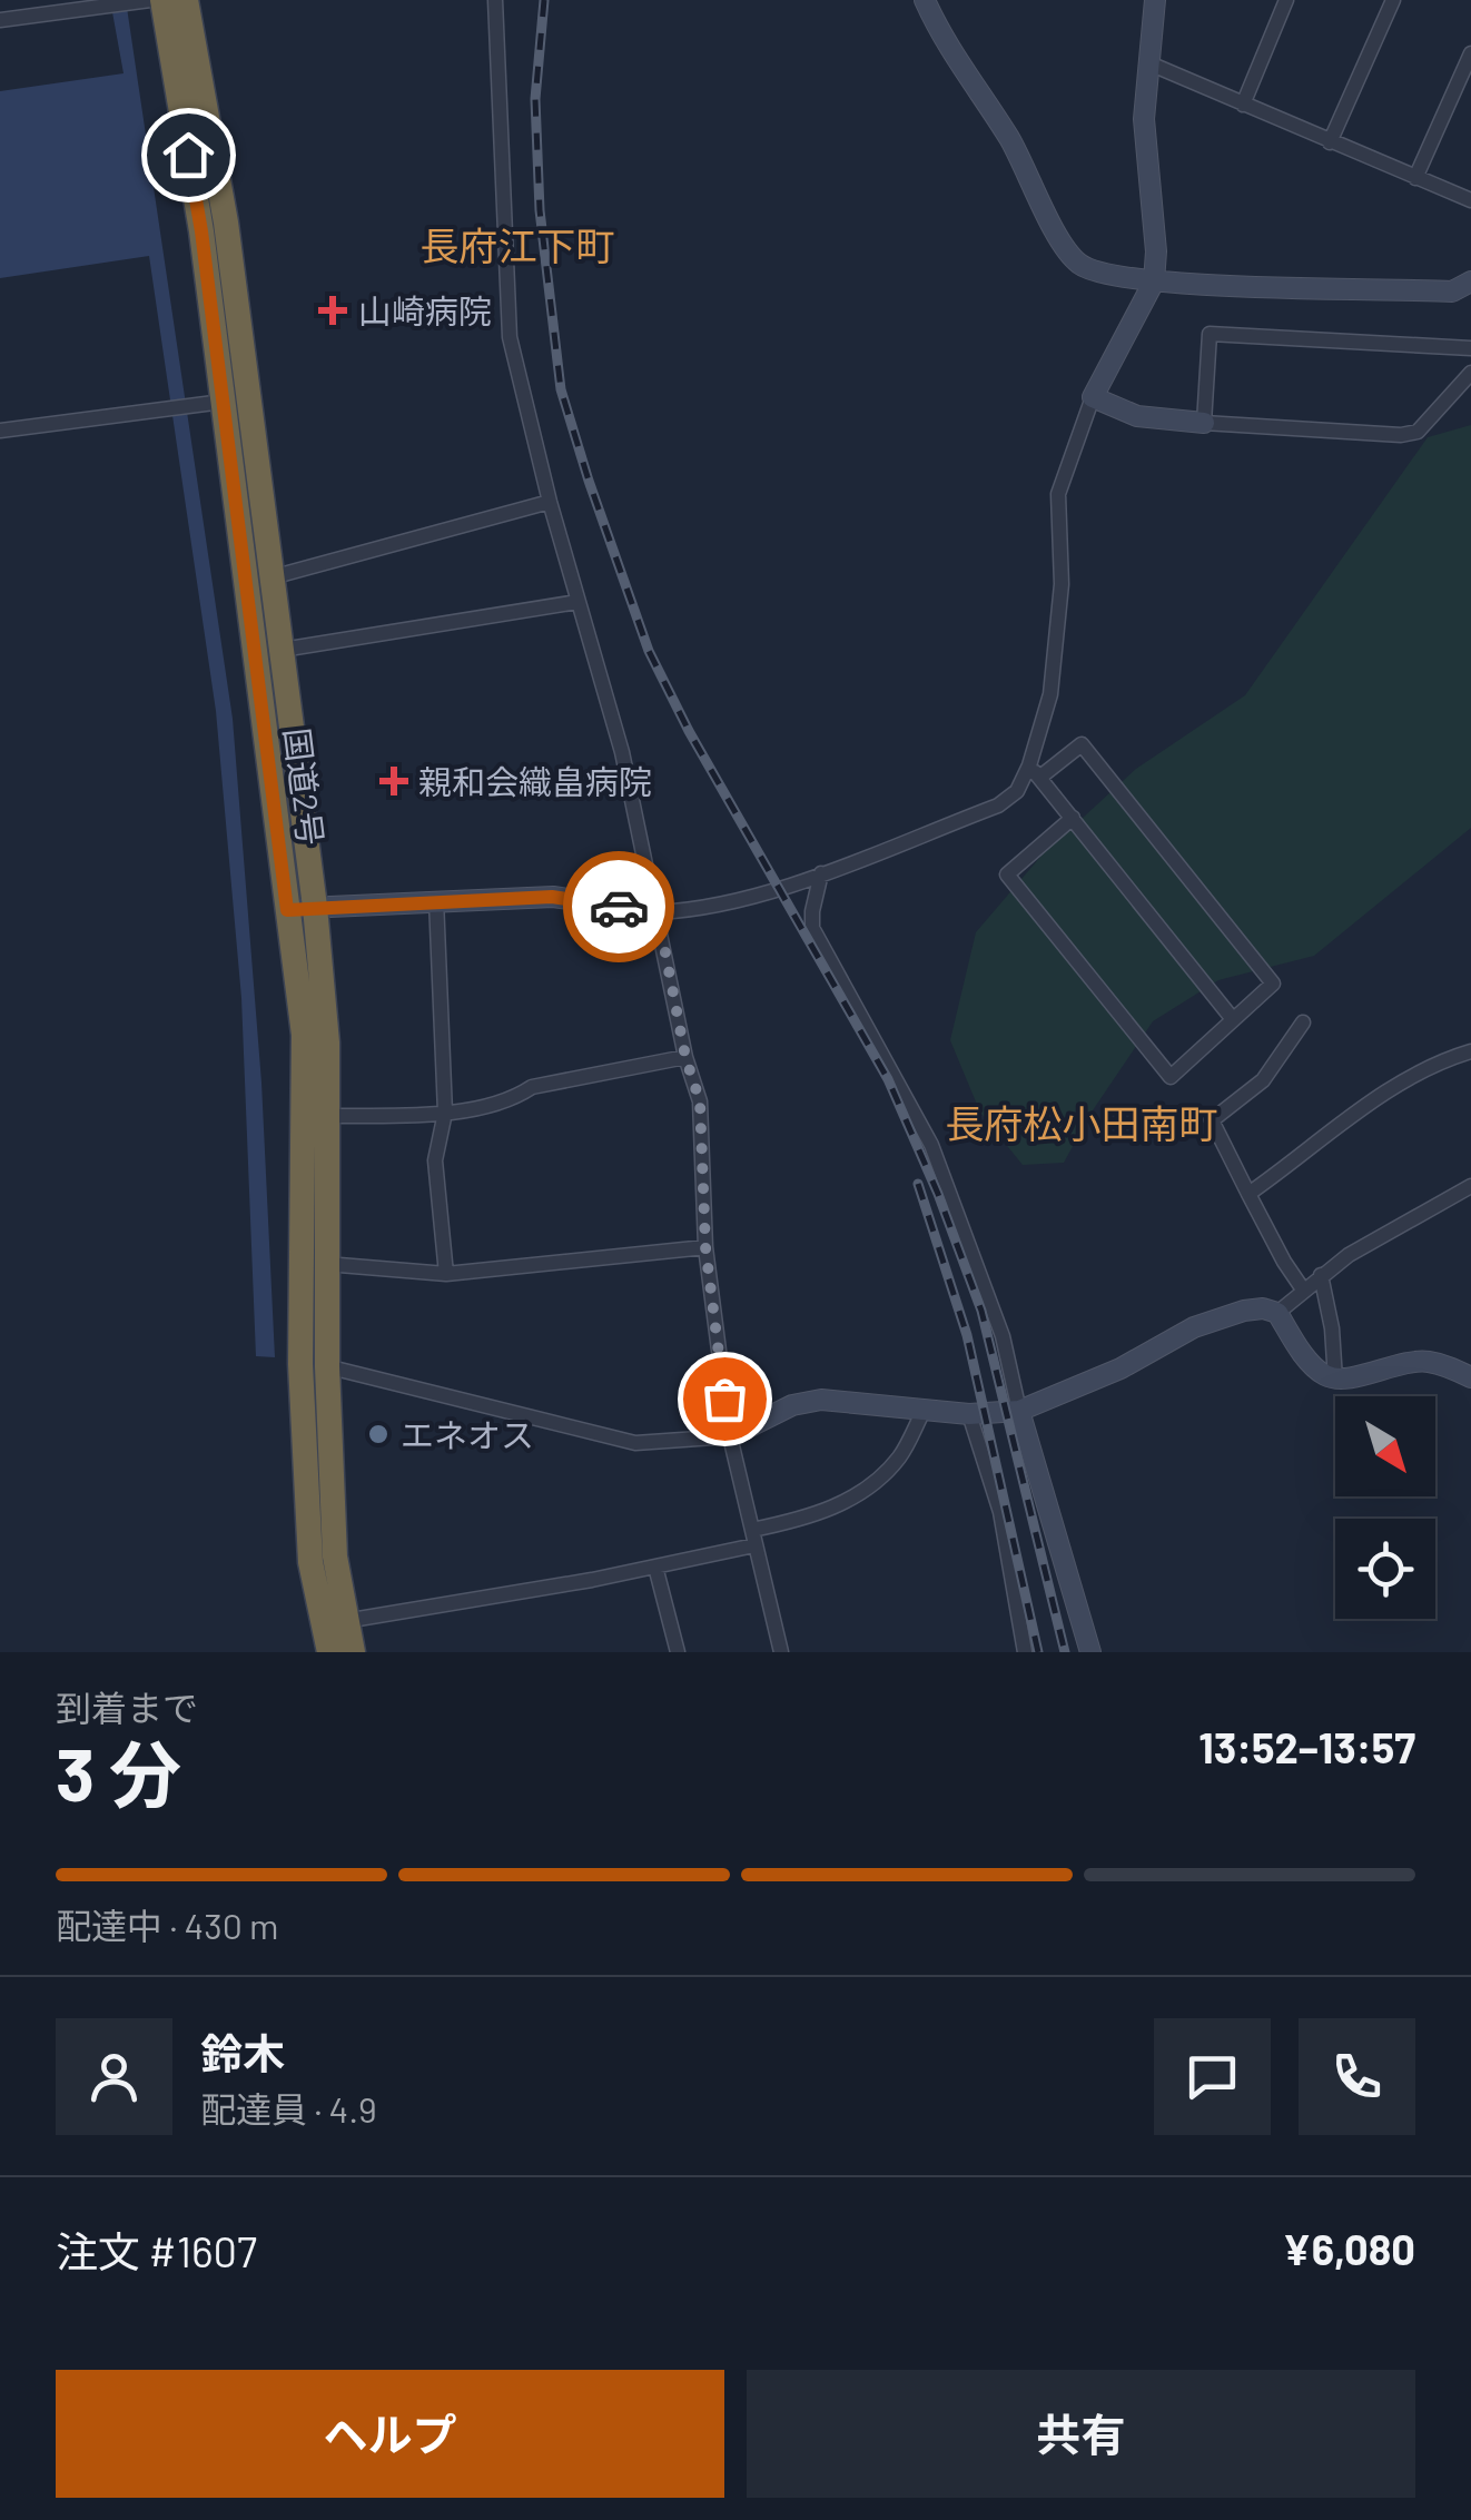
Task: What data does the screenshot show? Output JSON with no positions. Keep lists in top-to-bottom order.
{
  "streets": {
    "highway": ["国道2号"]
  },
  "districts": ["長府江下町", "長府松小田南町"],
  "places": {
    "health": ["山崎病院", "親和会織畠病院"],
    "other": ["エネオス"]
  },
  "north": "bottom right",
  "page": {
    "heading": ["3 分", "到着まで", "13:52–13:57"],
    "panel": [
      "鈴木",
      "配達員 · 4.9",
      "注文 #1607",
      "¥6,080"
    ],
    "bar": "配達中 · 430 m",
    "buttons": ["ヘルプ", "共有"]
  }
}
